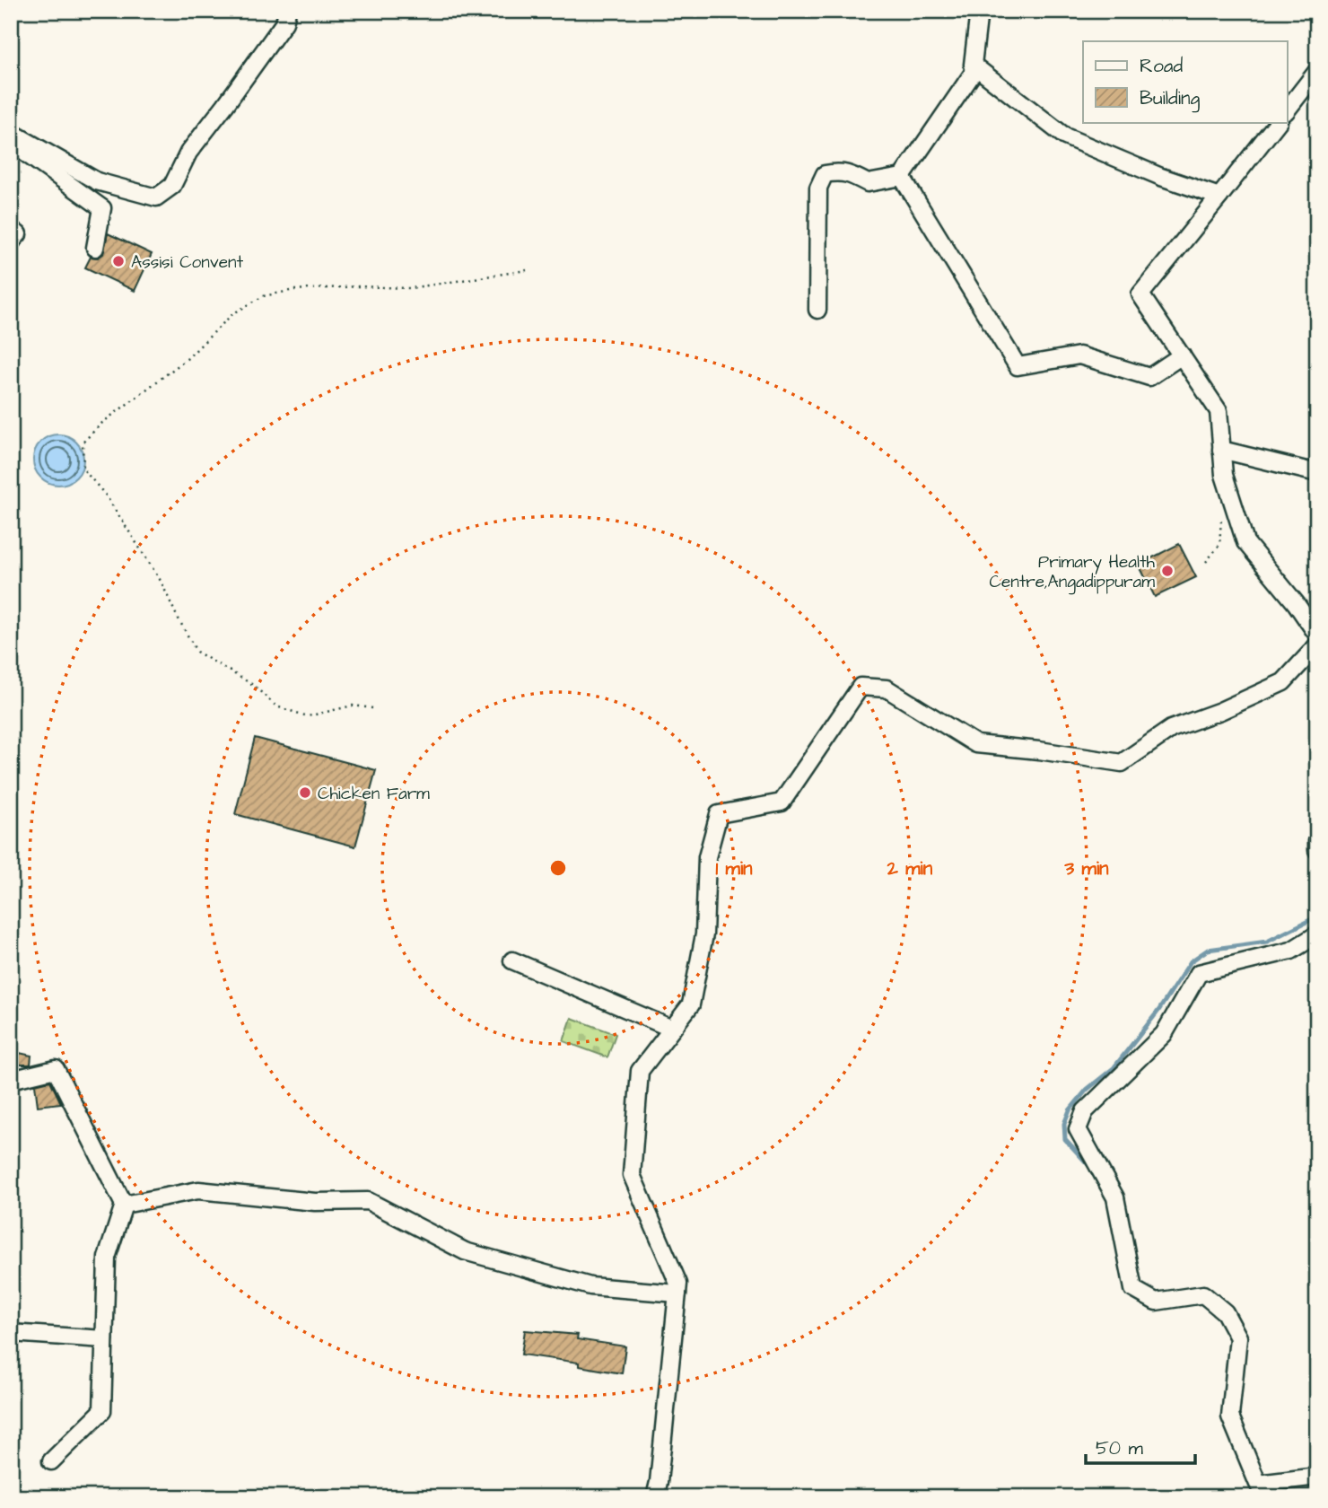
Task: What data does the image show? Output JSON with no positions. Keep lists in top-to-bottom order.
{
  "places": ["Assisi Convent", "Primary Health Centre,Angadippuram", "Chicken Farm"],
  "legend": ["Road", "Building"],
  "scale_bar": "50 m",
  "rings": ["1 min", "2 min", "3 min"]
}
